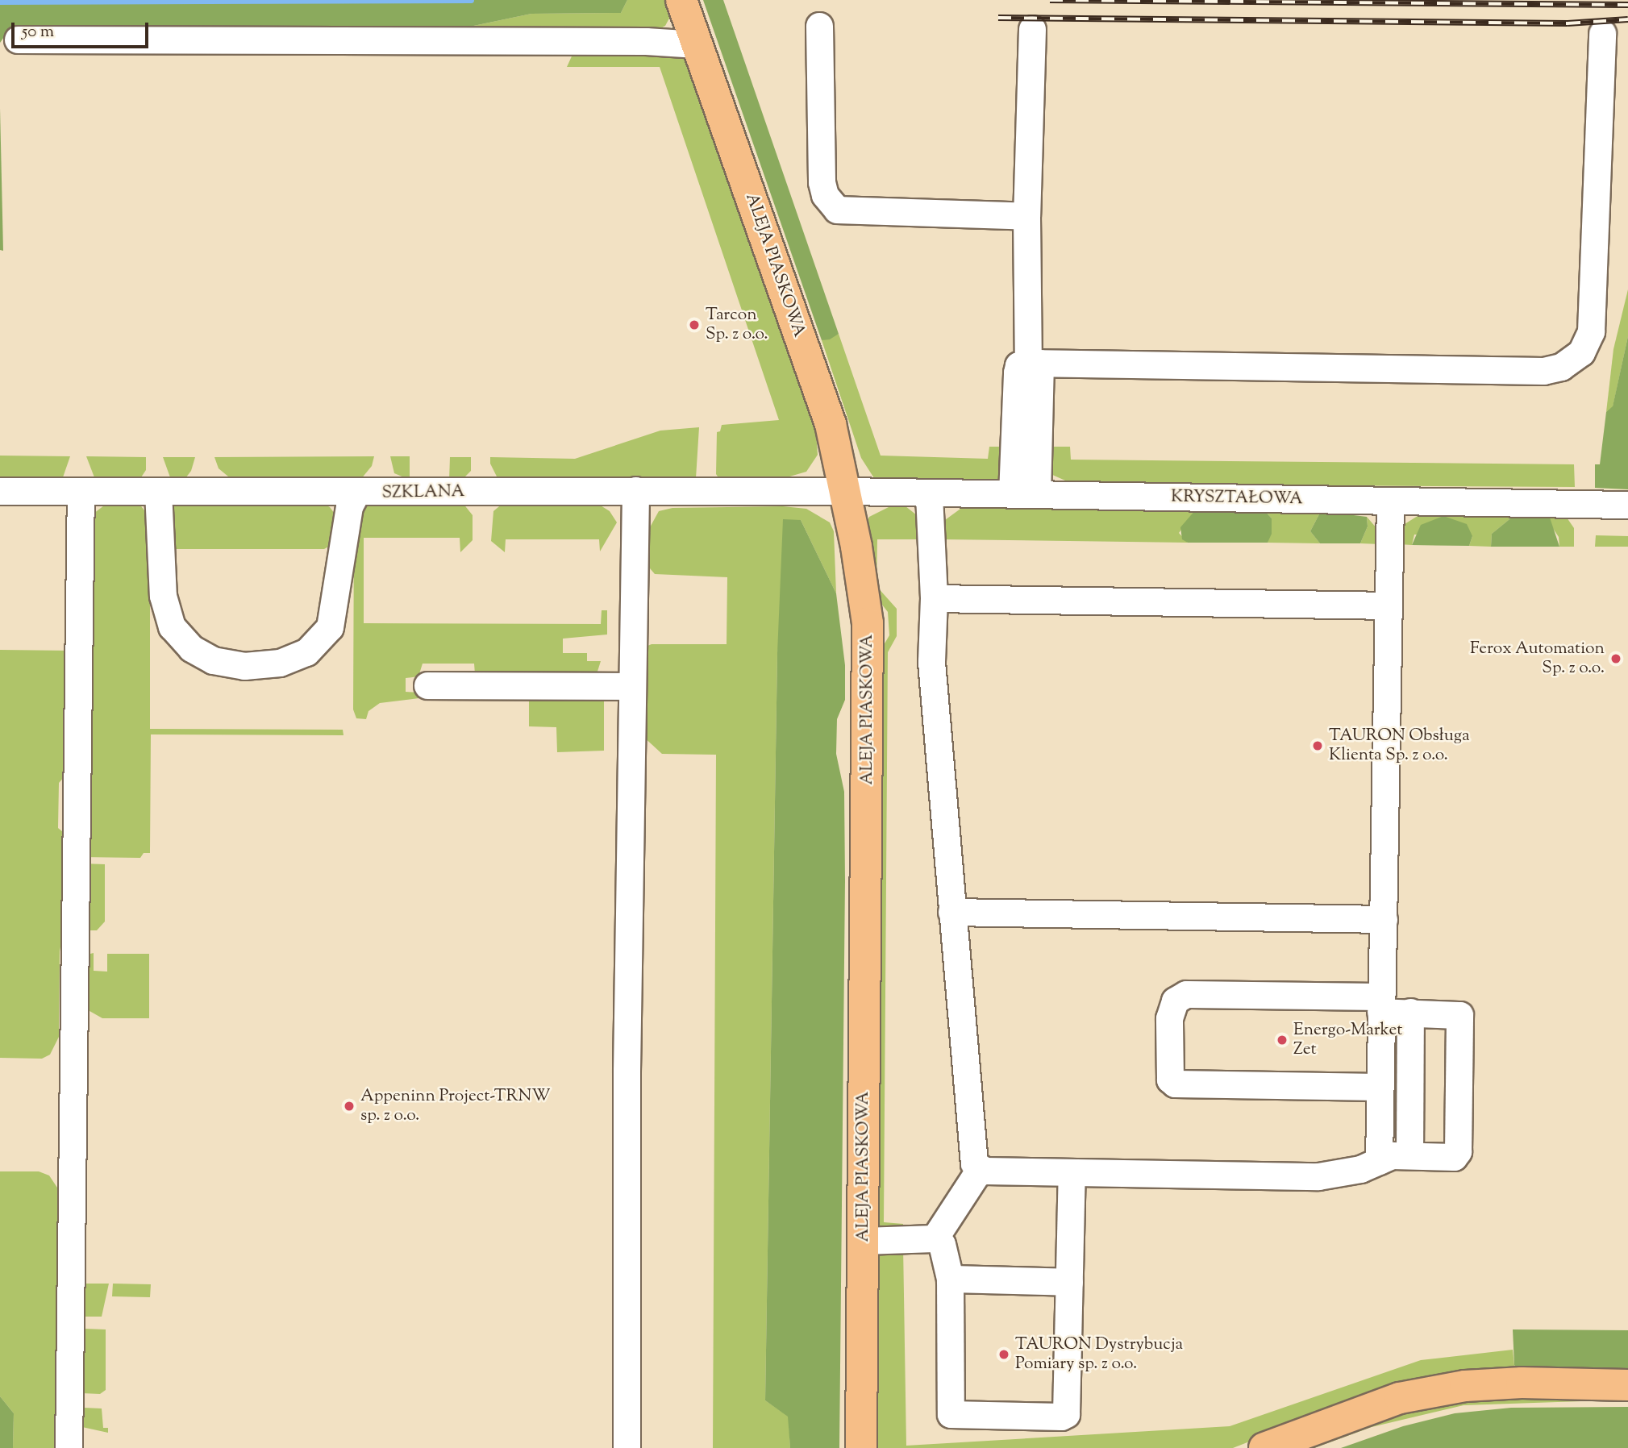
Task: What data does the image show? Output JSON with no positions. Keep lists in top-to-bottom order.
{
  "streets": {
    "main road": ["ALEJA PIASKOWA"],
    "street": ["SZKLANA", "KRYSZTAŁOWA"]
  },
  "crossings": [
    ["ALEJA PIASKOWA", "SZKLANA"],
    ["ALEJA PIASKOWA", "KRYSZTAŁOWA"],
    ["SZKLANA", "KRYSZTAŁOWA"]
  ],
  "places": [
    "Tarcon Sp. z o.o.",
    "Ferox Automation Sp. z o.o.",
    "TAURON Obsługa Klienta Sp. z o.o.",
    "Energo-Market Zet",
    "Appeninn Project-TRNW sp. z o.o.",
    "TAURON Dystrybucja Pomiary sp. z o.o."
  ],
  "scale_bar": "50 m"
}
